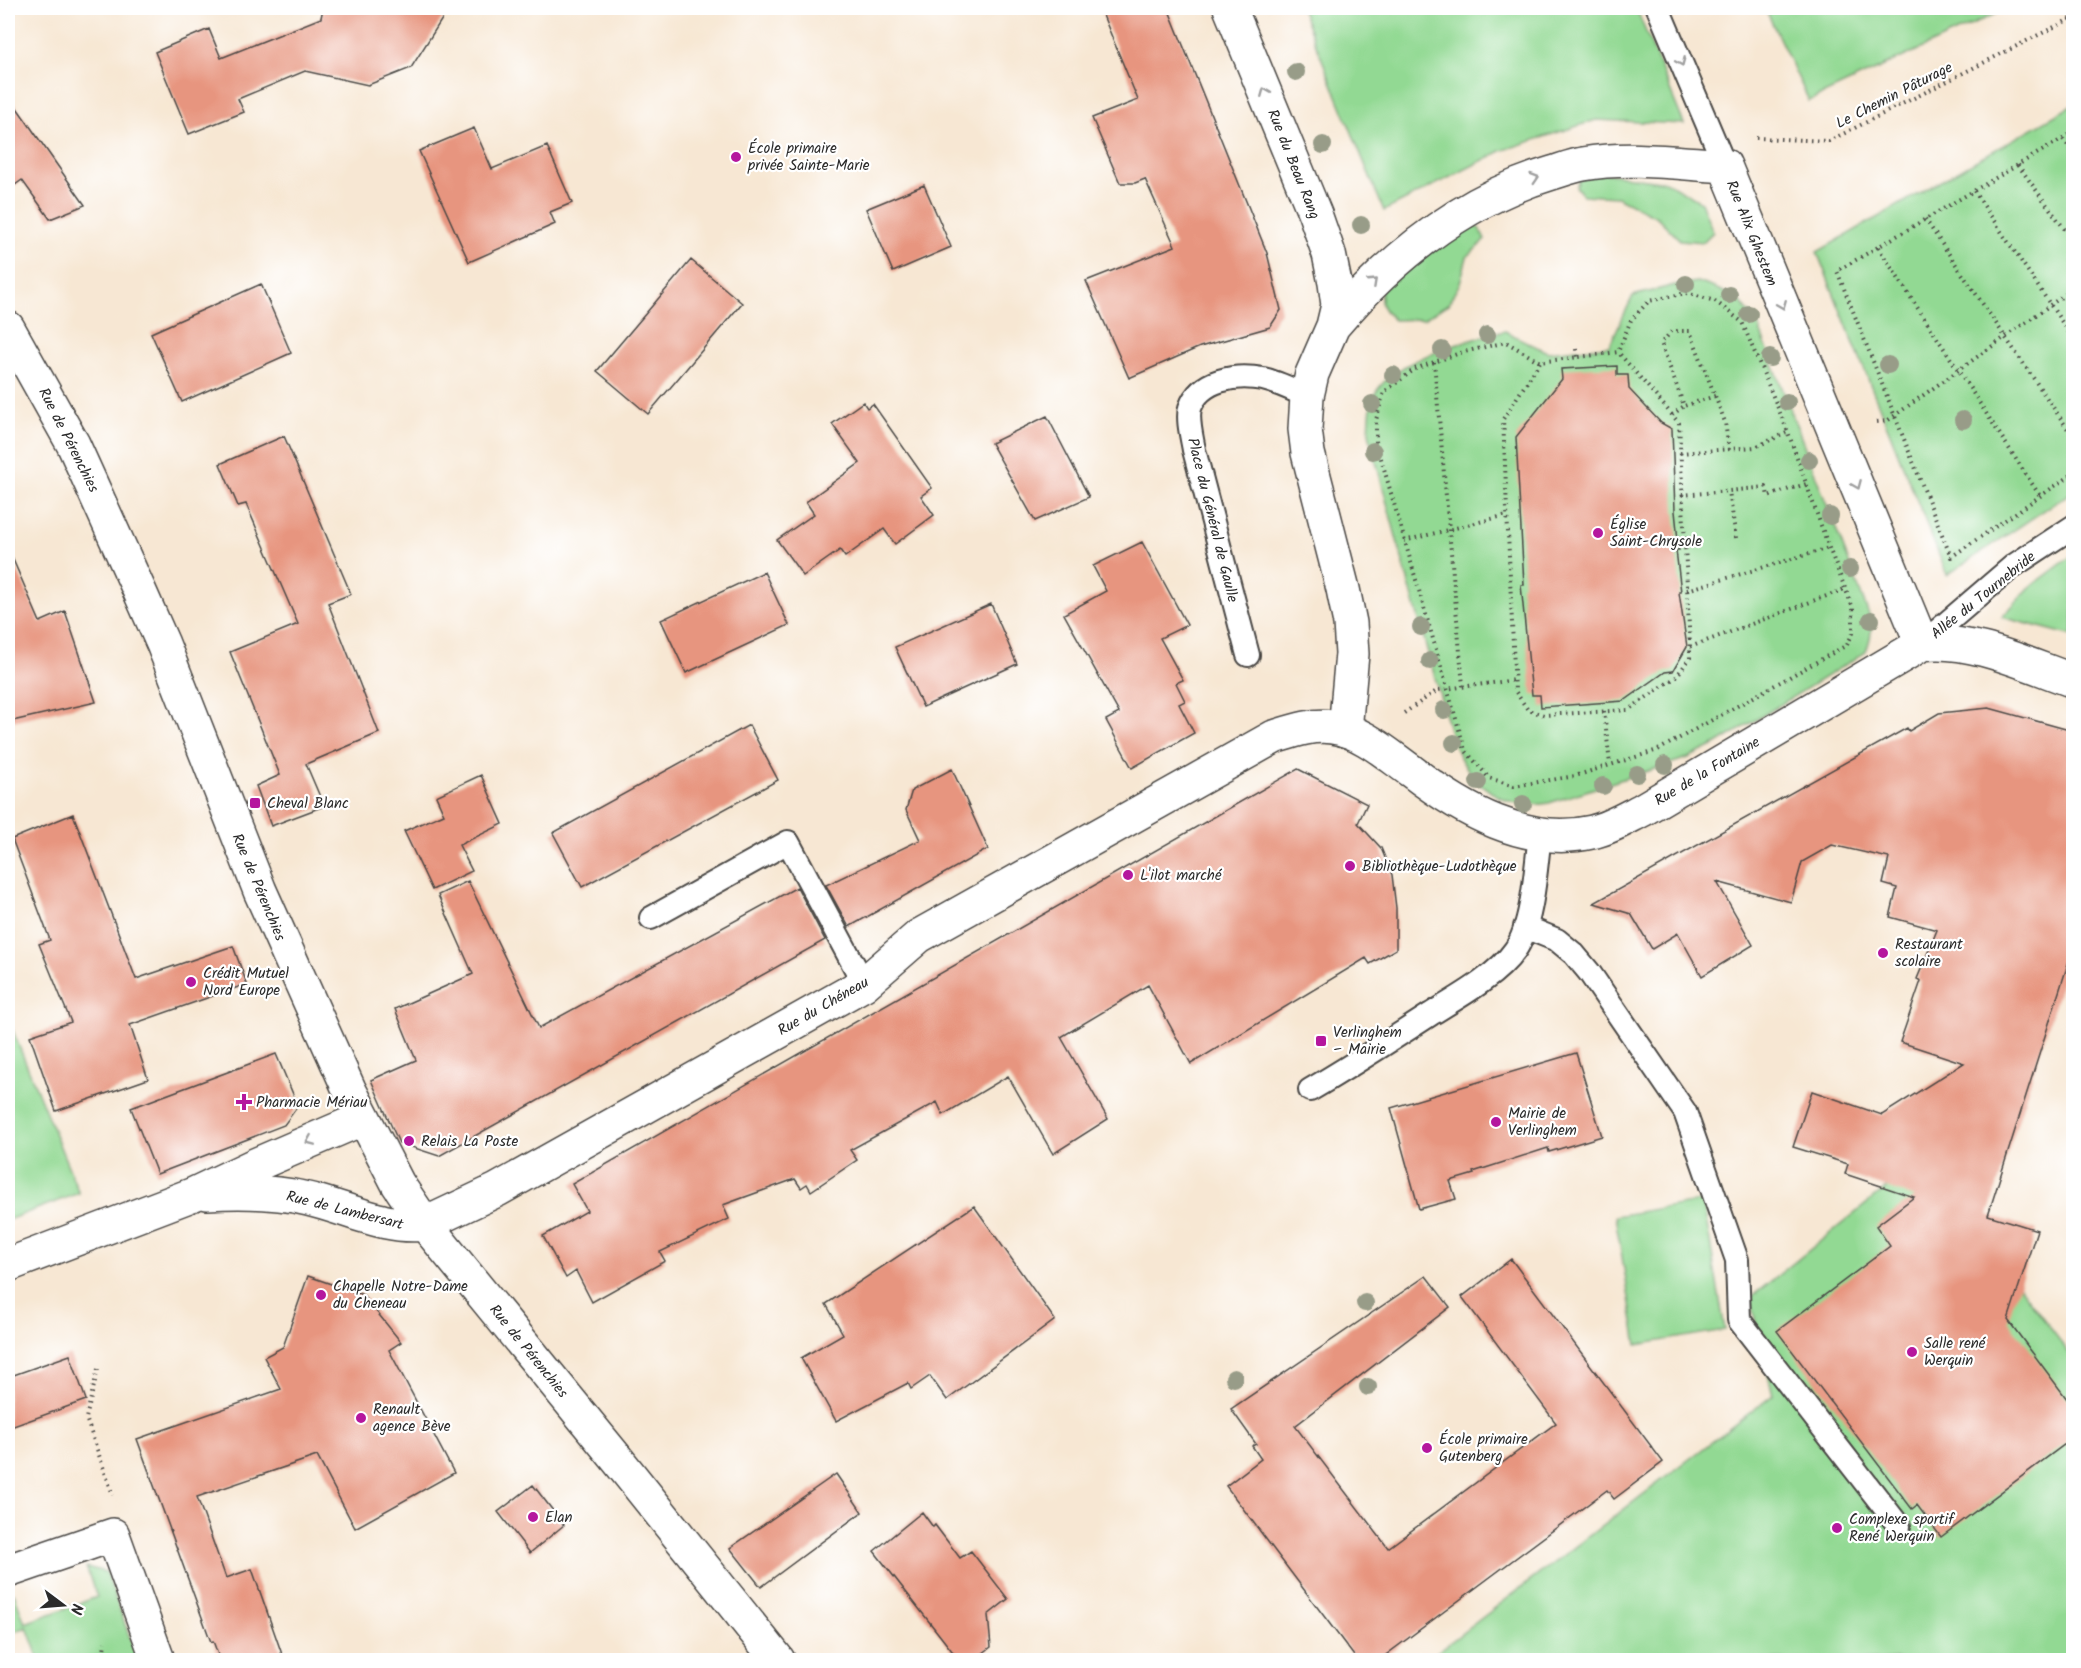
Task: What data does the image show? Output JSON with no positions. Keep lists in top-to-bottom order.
{
  "streets": {
    "street": [
      "Rue du Beau Rang",
      "Rue Alix Ghestem",
      "Rue de Pérenchies",
      "Rue de la Fontaine",
      "Rue du Chéneau",
      "Rue de Lambersart"
    ],
    "lane": ["Place du Général de Gaulle", "Allée du Tournebride"],
    "path": ["Le Chemin Pâturage"]
  },
  "crossings": [
    ["Rue du Beau Rang", "Rue Alix Ghestem"],
    ["Rue Alix Ghestem", "Allée du Tournebride"],
    ["Rue Alix Ghestem", "Rue de la Fontaine"],
    ["Rue de Pérenchies", "Rue du Chéneau"],
    ["Rue de Pérenchies", "Rue de Lambersart"],
    ["Allée du Tournebride", "Rue de la Fontaine"],
    ["Rue de la Fontaine", "Rue du Chéneau"],
    ["Rue du Chéneau", "Rue de Lambersart"]
  ],
  "one_way": ["Rue du Beau Rang"],
  "places": {
    "other": [
      "École primaire privée Sainte-Marie",
      "Église Saint-Chrysole",
      "Bibliothèque-Ludothèque",
      "L'ilot marché",
      "Restaurant scolaire",
      "Crédit Mutuel Nord Europe",
      "Mairie de Verlinghem",
      "Relais La Poste",
      "Chapelle Notre-Dame du Cheneau",
      "Salle rené Werquin",
      "Renault agence Bève",
      "École primaire Gutenberg",
      "Elan",
      "Complexe sportif René Werquin"
    ],
    "transit": ["Cheval Blanc", "Verlinghem – Mairie"],
    "health": ["Pharmacie Mériau"]
  },
  "north": "right"
}
